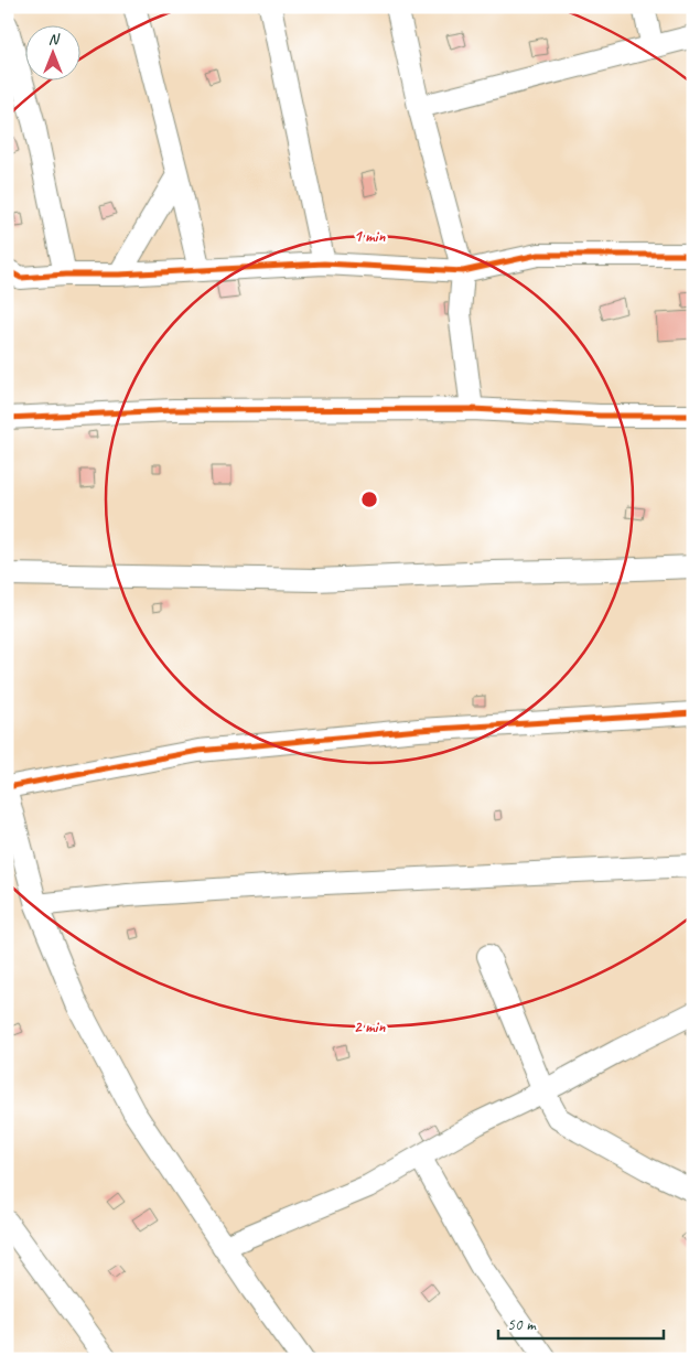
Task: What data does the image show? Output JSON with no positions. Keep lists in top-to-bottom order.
{
  "scale_bar": "50 m",
  "north": "top",
  "rings": ["1 min", "2 min"]
}
